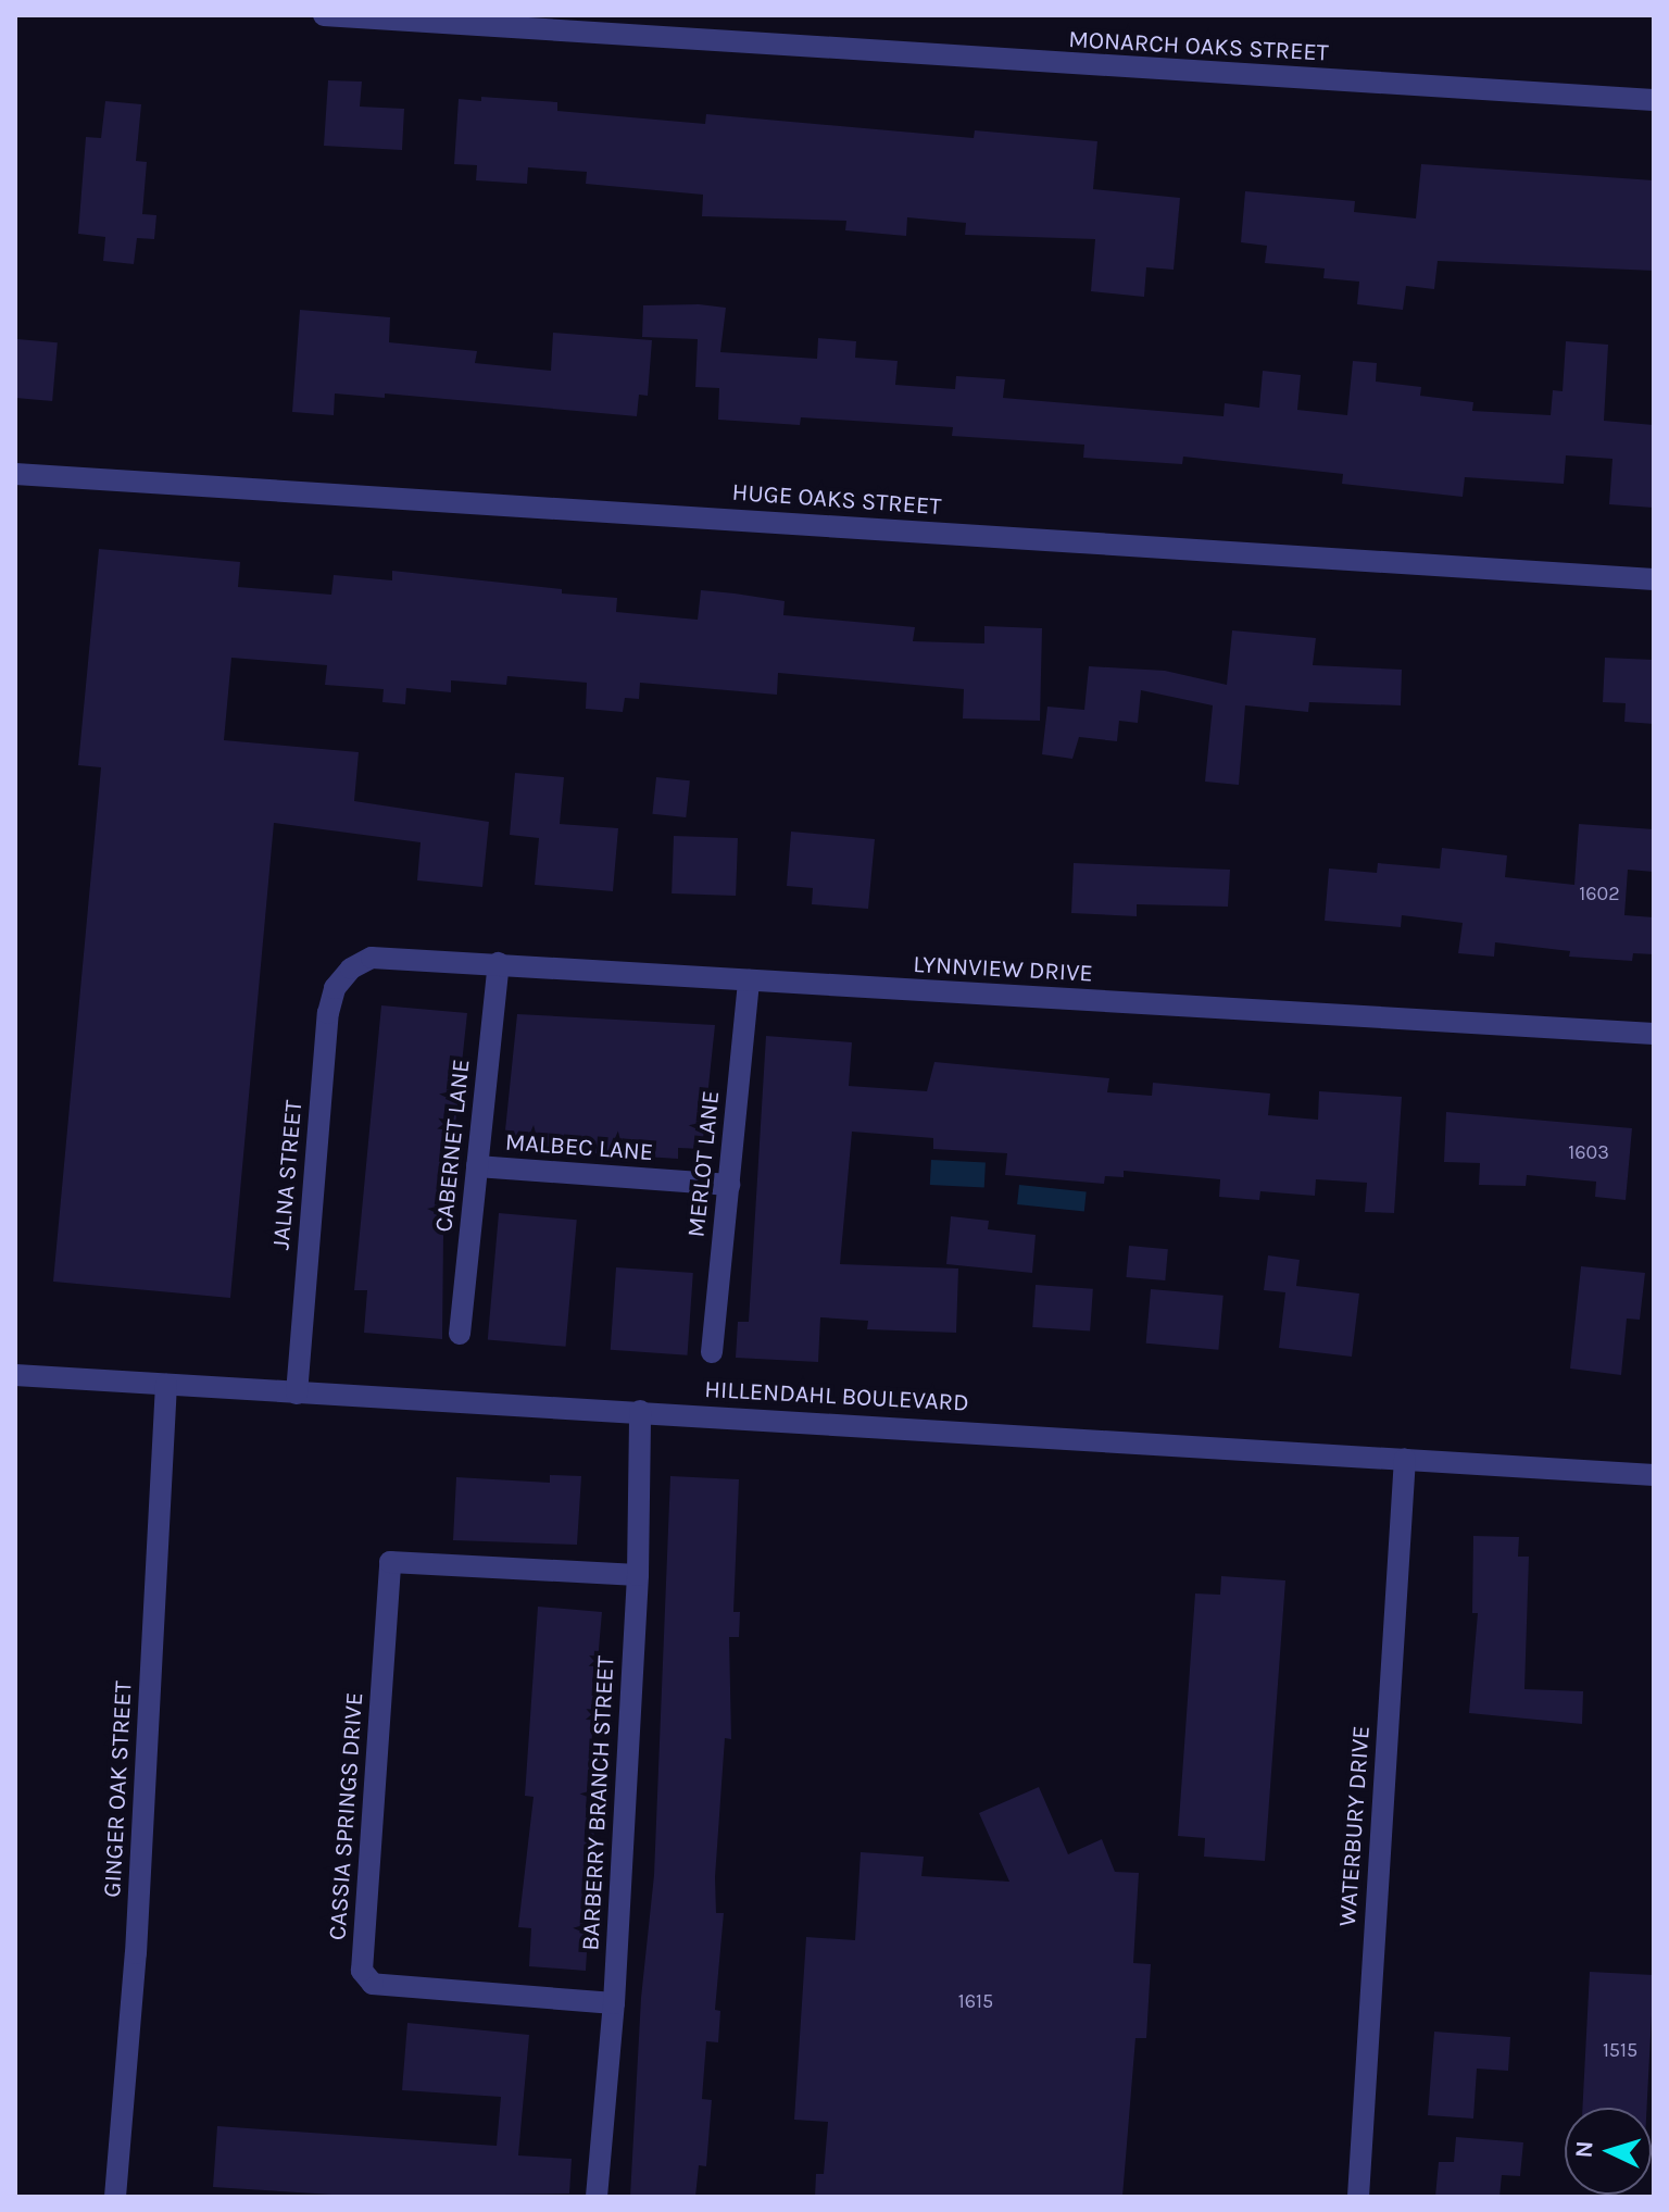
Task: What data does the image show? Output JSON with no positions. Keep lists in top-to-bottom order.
{
  "streets": {
    "street": [
      "MONARCH OAKS STREET",
      "HUGE OAKS STREET",
      "LYNNVIEW DRIVE",
      "CABERNET LANE",
      "MALBEC LANE",
      "MERLOT LANE",
      "JALNA STREET",
      "HILLENDAHL BOULEVARD",
      "GINGER OAK STREET",
      "BARBERRY BRANCH STREET",
      "CASSIA SPRINGS DRIVE",
      "WATERBURY DRIVE"
    ]
  },
  "crossings": [
    ["LYNNVIEW DRIVE", "CABERNET LANE"],
    ["LYNNVIEW DRIVE", "MERLOT LANE"],
    ["LYNNVIEW DRIVE", "JALNA STREET"],
    ["CABERNET LANE", "MALBEC LANE"],
    ["MALBEC LANE", "MERLOT LANE"],
    ["JALNA STREET", "HILLENDAHL BOULEVARD"],
    ["HILLENDAHL BOULEVARD", "GINGER OAK STREET"],
    ["HILLENDAHL BOULEVARD", "BARBERRY BRANCH STREET"],
    ["HILLENDAHL BOULEVARD", "WATERBURY DRIVE"],
    ["BARBERRY BRANCH STREET", "CASSIA SPRINGS DRIVE"]
  ],
  "house_numbers": [
    "1602",
    "1603",
    "1615",
    "1515"
  ],
  "north": "left"
}
